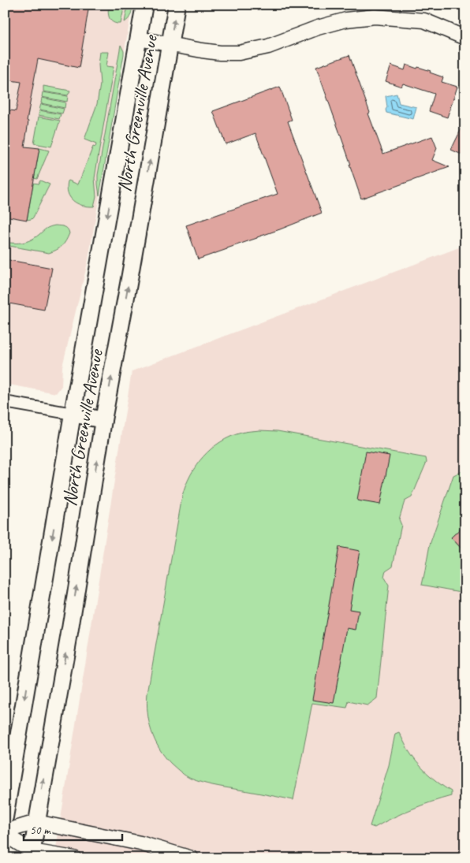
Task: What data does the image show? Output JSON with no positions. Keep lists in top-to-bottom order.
{
  "streets": {
    "main road": ["North Greenville Avenue"]
  },
  "scale_bar": "50 m"
}
